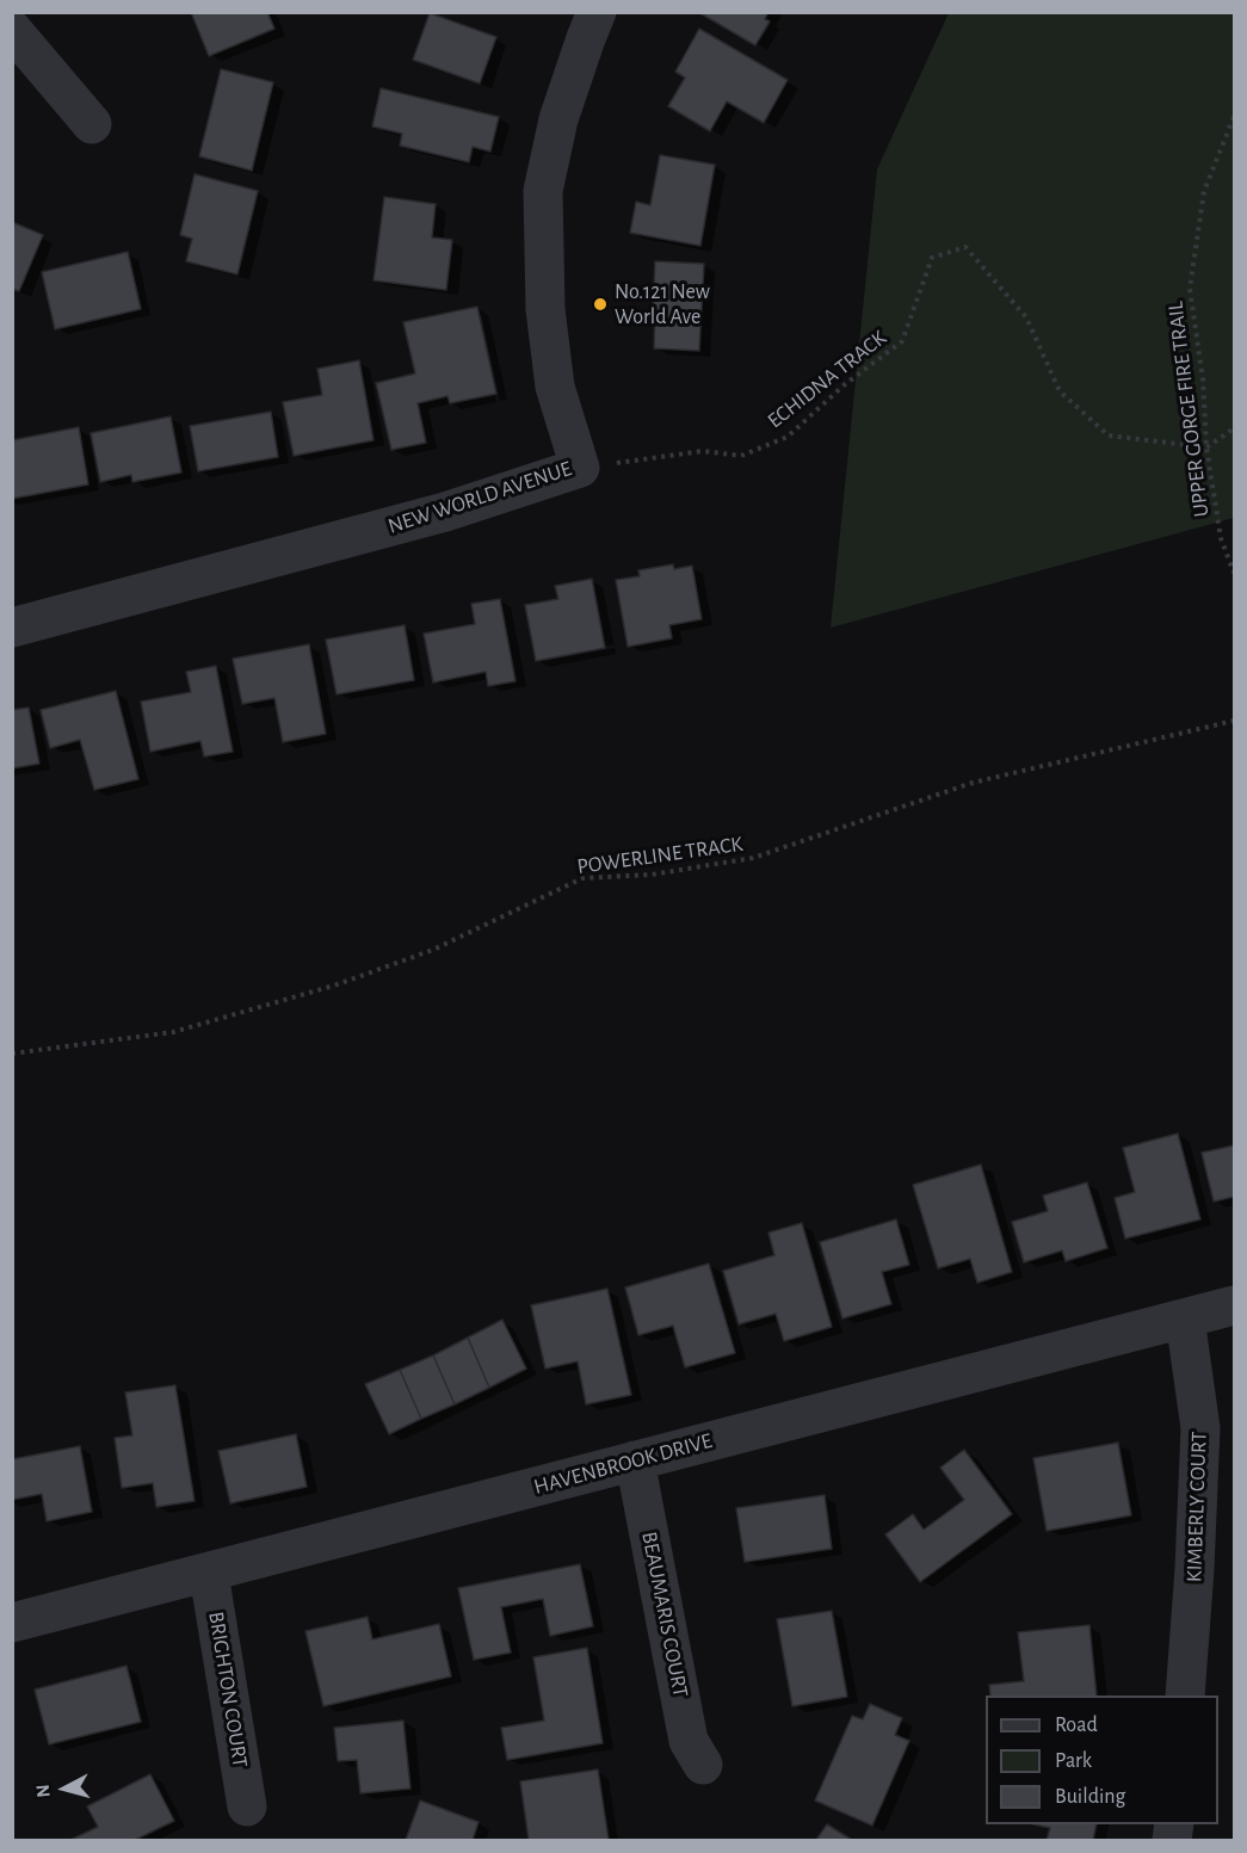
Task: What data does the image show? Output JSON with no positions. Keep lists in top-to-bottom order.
{
  "streets": {
    "street": [
      "NEW WORLD AVENUE",
      "HAVENBROOK DRIVE",
      "KIMBERLY COURT",
      "BEAUMARIS COURT",
      "BRIGHTON COURT"
    ],
    "path": ["ECHIDNA TRACK", "UPPER GORGE FIRE TRAIL", "POWERLINE TRACK"]
  },
  "crossings": [
    ["ECHIDNA TRACK", "UPPER GORGE FIRE TRAIL"],
    ["ECHIDNA TRACK", "NEW WORLD AVENUE"],
    ["HAVENBROOK DRIVE", "KIMBERLY COURT"],
    ["HAVENBROOK DRIVE", "BEAUMARIS COURT"],
    ["HAVENBROOK DRIVE", "BRIGHTON COURT"]
  ],
  "places": ["No.121 New World Ave"],
  "legend": ["Road", "Park", "Building"],
  "north": "left"
}
